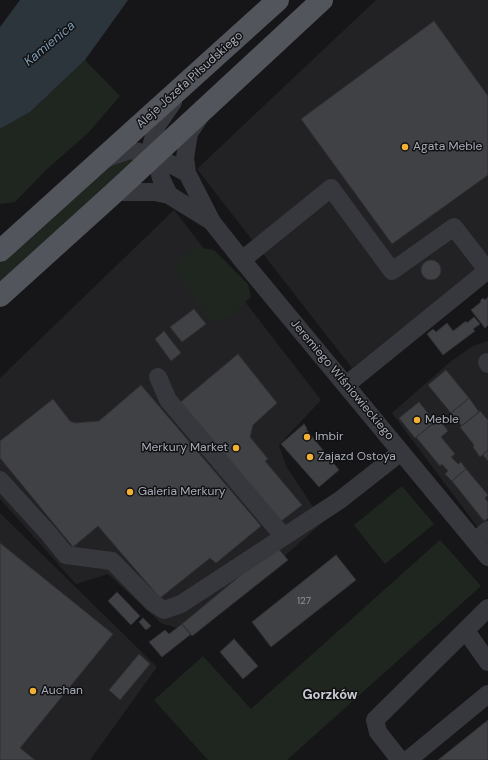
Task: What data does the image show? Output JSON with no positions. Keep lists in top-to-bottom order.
{
  "streets": {
    "main road": ["Aleje Józefa Piłsudskiego"],
    "street": ["Jeremiego Wiśniowieckiego"]
  },
  "crossings": [
    ["Aleje Józefa Piłsudskiego", "Jeremiego Wiśniowieckiego"]
  ],
  "districts": ["Gorzków"],
  "water": ["Kamienica"],
  "places": [
    "Agata Meble",
    "Meble",
    "Imbir",
    "Merkury Market",
    "Zajazd Ostoya",
    "Galeria Merkury",
    "Auchan"
  ],
  "house_numbers": ["127"]
}
